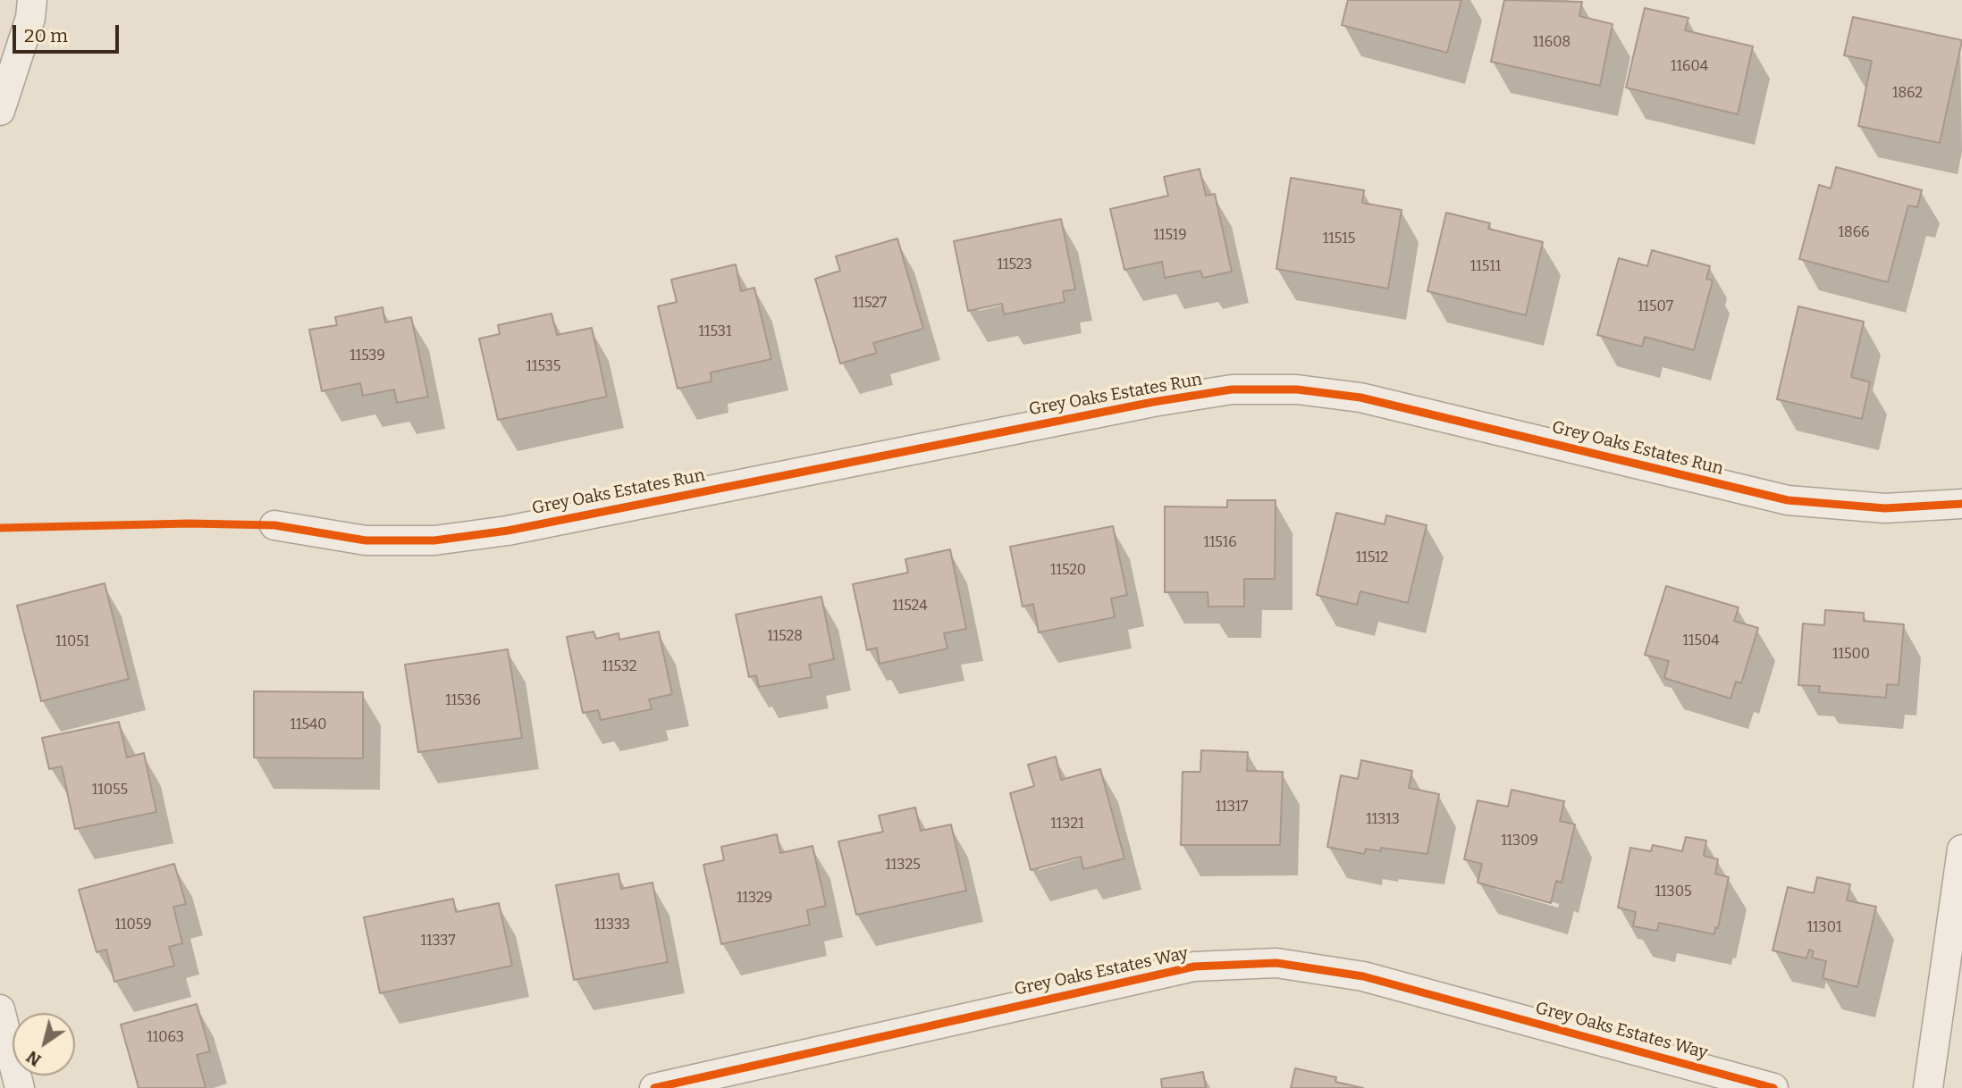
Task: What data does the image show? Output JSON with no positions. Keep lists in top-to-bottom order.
{
  "streets": {
    "street": ["Grey Oaks Estates Run", "Grey Oaks Estates Way"]
  },
  "house_numbers": [
    "11608",
    "11604",
    "1862",
    "1866",
    "11519",
    "11515",
    "11523",
    "11511",
    "11527",
    "11507",
    "11531",
    "11539",
    "11535",
    "11516",
    "11512",
    "11520",
    "11524",
    "11528",
    "11504",
    "11051",
    "11500",
    "11532",
    "11536",
    "11540",
    "11055",
    "11317",
    "11313",
    "11321",
    "11309",
    "11325",
    "11305",
    "11329",
    "11059",
    "11333",
    "11301",
    "11337",
    "11063"
  ],
  "scale_bar": "20 m",
  "north": "bottom left"
}
